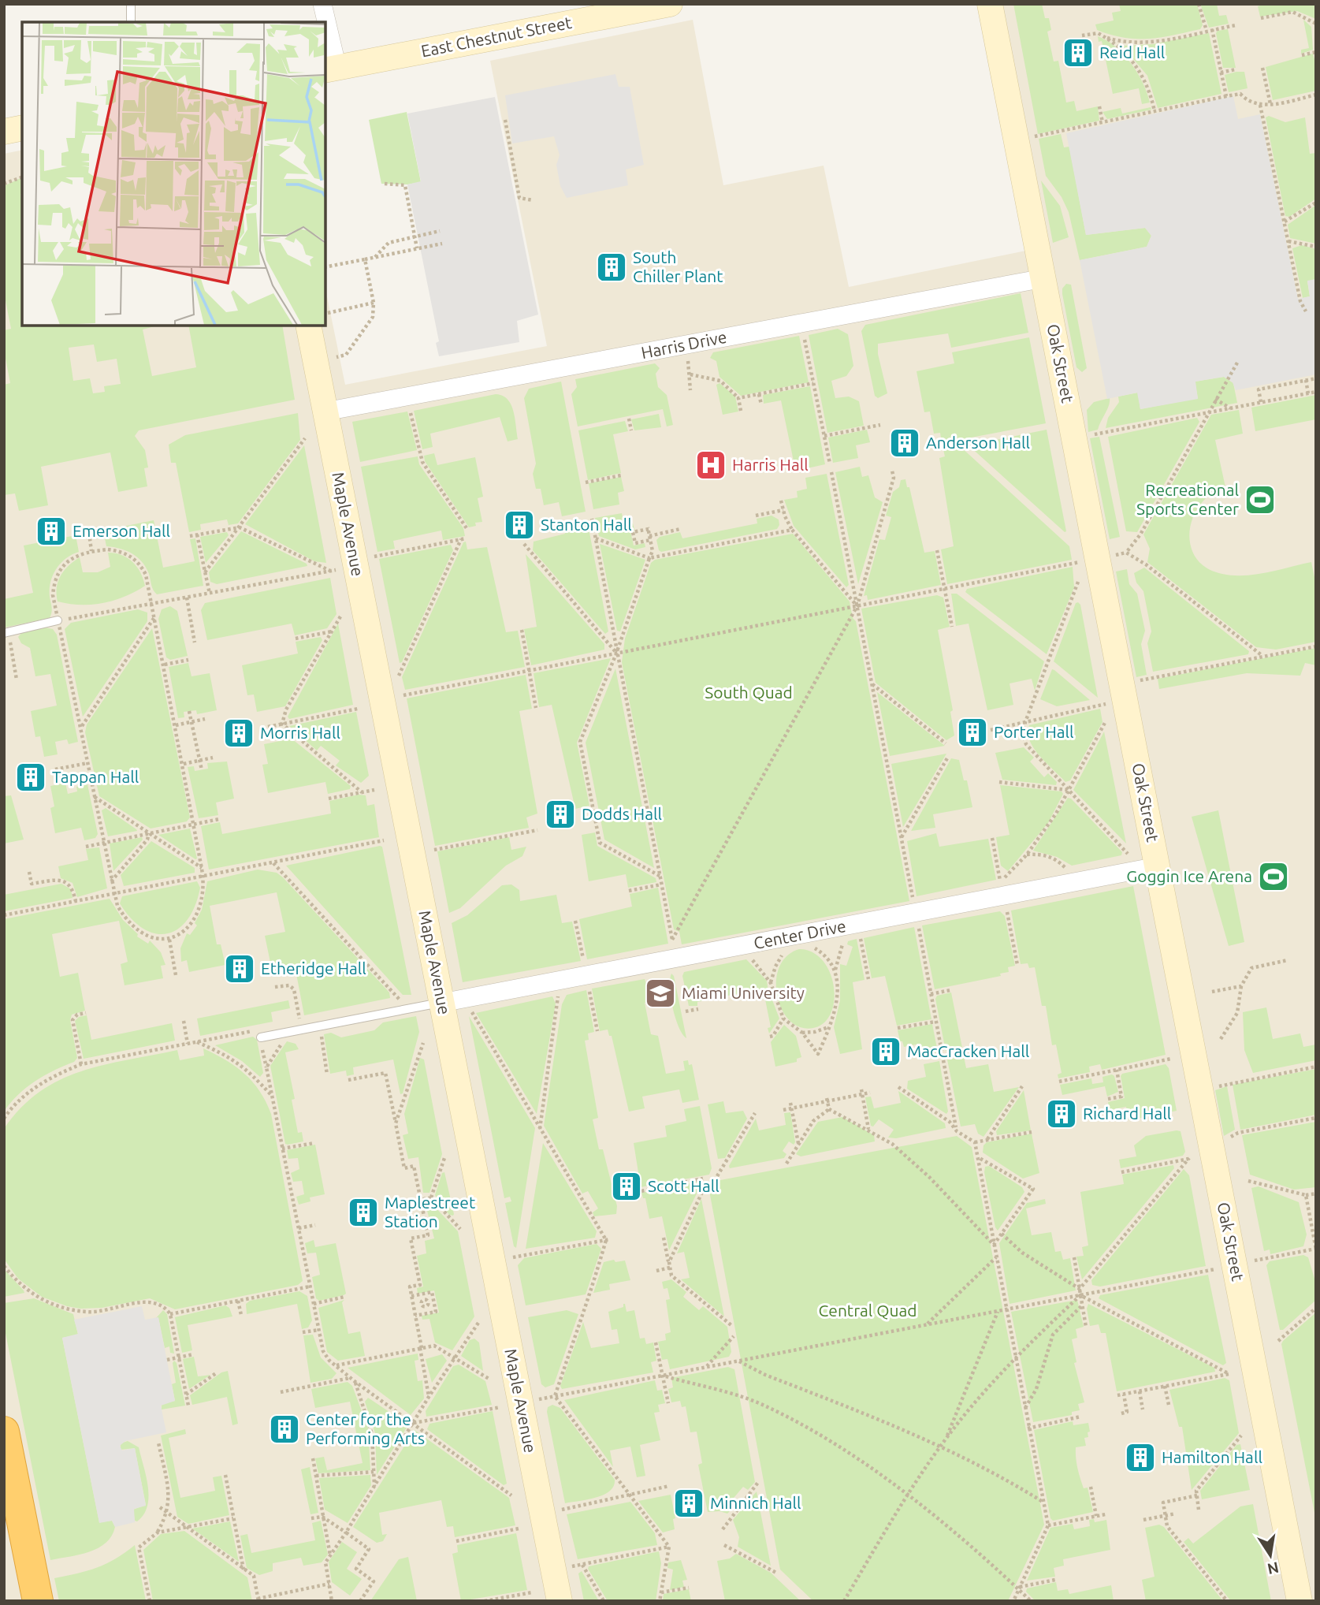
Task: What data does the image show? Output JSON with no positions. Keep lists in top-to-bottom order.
{
  "streets": {
    "street": [
      "East Chestnut Street",
      "Harris Drive",
      "Oak Street",
      "Maple Avenue",
      "Center Drive"
    ]
  },
  "crossings": [
    ["Harris Drive", "Oak Street"],
    ["Harris Drive", "Maple Avenue"],
    ["Oak Street", "Center Drive"],
    ["Maple Avenue", "Center Drive"]
  ],
  "parks": ["South Quad", "Central Quad"],
  "places": {
    "building": [
      "Reid Hall",
      "South Chiller Plant",
      "Anderson Hall",
      "Stanton Hall",
      "Emerson Hall",
      "Porter Hall",
      "Morris Hall",
      "Tappan Hall",
      "Dodds Hall",
      "Etheridge Hall",
      "MacCracken Hall",
      "Richard Hall",
      "Scott Hall",
      "Maplestreet Station",
      "Center for the Performing Arts",
      "Hamilton Hall",
      "Minnich Hall"
    ],
    "hospital": ["Harris Hall"],
    "sports": ["Recreational Sports Center", "Goggin Ice Arena"],
    "school or university": ["Miami University"]
  },
  "north": "bottom"
}
